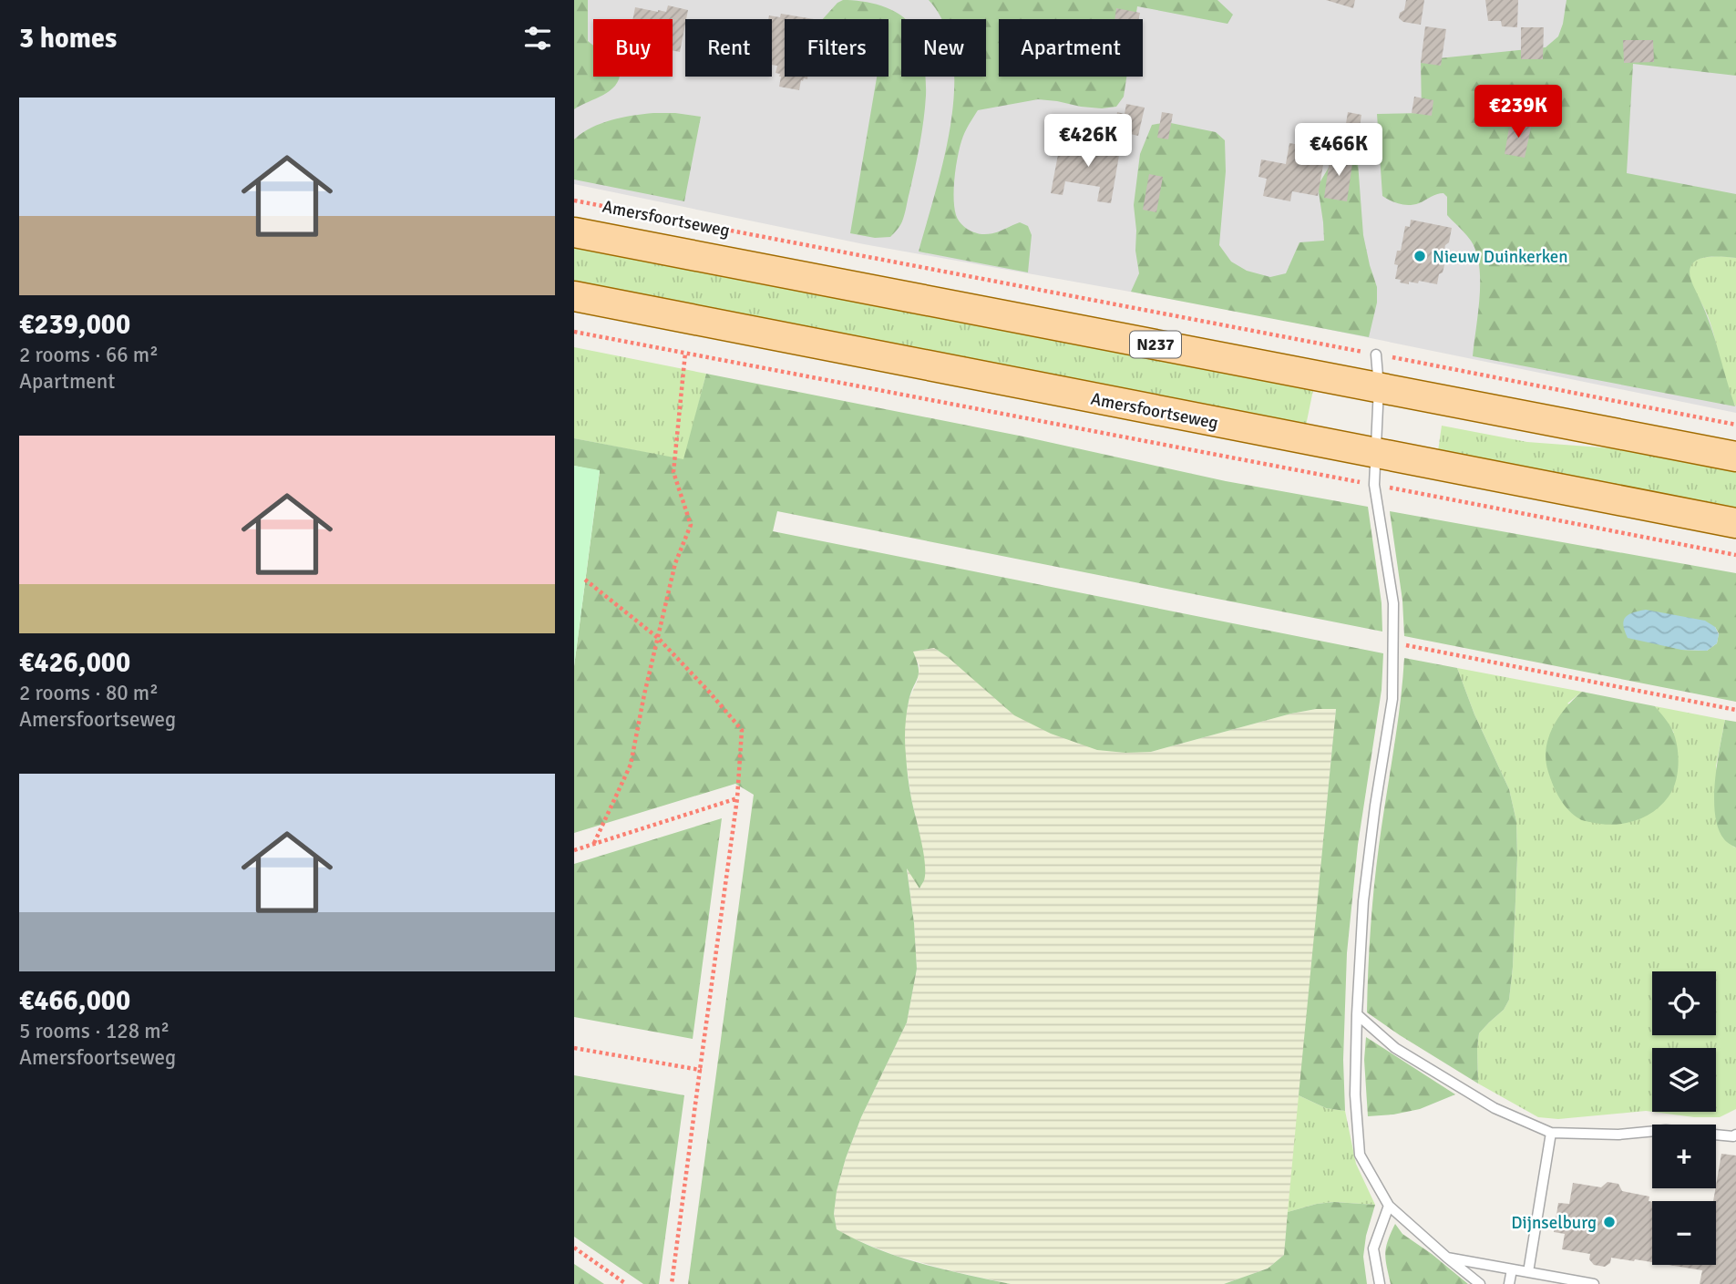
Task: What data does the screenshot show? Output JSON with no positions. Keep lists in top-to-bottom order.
{
  "streets": {
    "main road": ["Amersfoortseweg", "N237"]
  },
  "places": ["Nieuw Duinkerken", "Dijnselburg"],
  "page": {
    "heading": "3 homes",
    "chip": [
      "Buy",
      "Rent",
      "Filters",
      "New",
      "Apartment"
    ],
    "list": [
      {
        "name": "€239,000",
        "note": "2 rooms · 66 m² · Apartment"
      },
      {
        "name": "€426,000",
        "note": "2 rooms · 80 m² · Amersfoortseweg"
      },
      {
        "name": "€466,000",
        "note": "5 rooms · 128 m² · Amersfoortseweg"
      }
    ],
    "price": ["€239K", "€426K", "€466K"],
    "map_buttons": ["+", "−"]
  }
}
